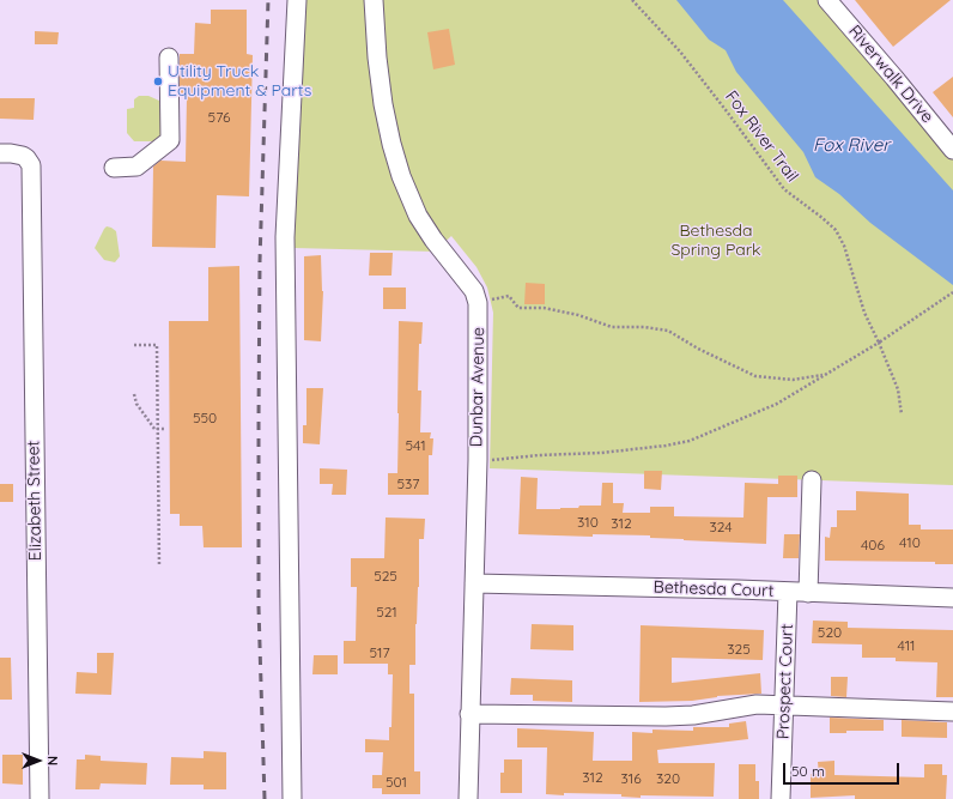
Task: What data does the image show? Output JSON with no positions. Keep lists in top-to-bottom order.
{
  "streets": {
    "street": [
      "Riverwalk Drive",
      "Dunbar Avenue",
      "Elizabeth Street",
      "Bethesda Court",
      "Prospect Court"
    ],
    "path": ["Fox River Trail"]
  },
  "crossings": [
    ["Dunbar Avenue", "Bethesda Court"],
    ["Bethesda Court", "Prospect Court"]
  ],
  "water": ["Fox River"],
  "parks": ["Bethesda Spring Park"],
  "places": ["Utility Truck Equipment & Parts"],
  "house_numbers": [
    "576",
    "550",
    "541",
    "537",
    "310",
    "312",
    "324",
    "410",
    "406",
    "525",
    "521",
    "520",
    "411",
    "325",
    "517",
    "312",
    "316",
    "320",
    "501"
  ],
  "scale_bar": "50 m",
  "north": "right"
}
